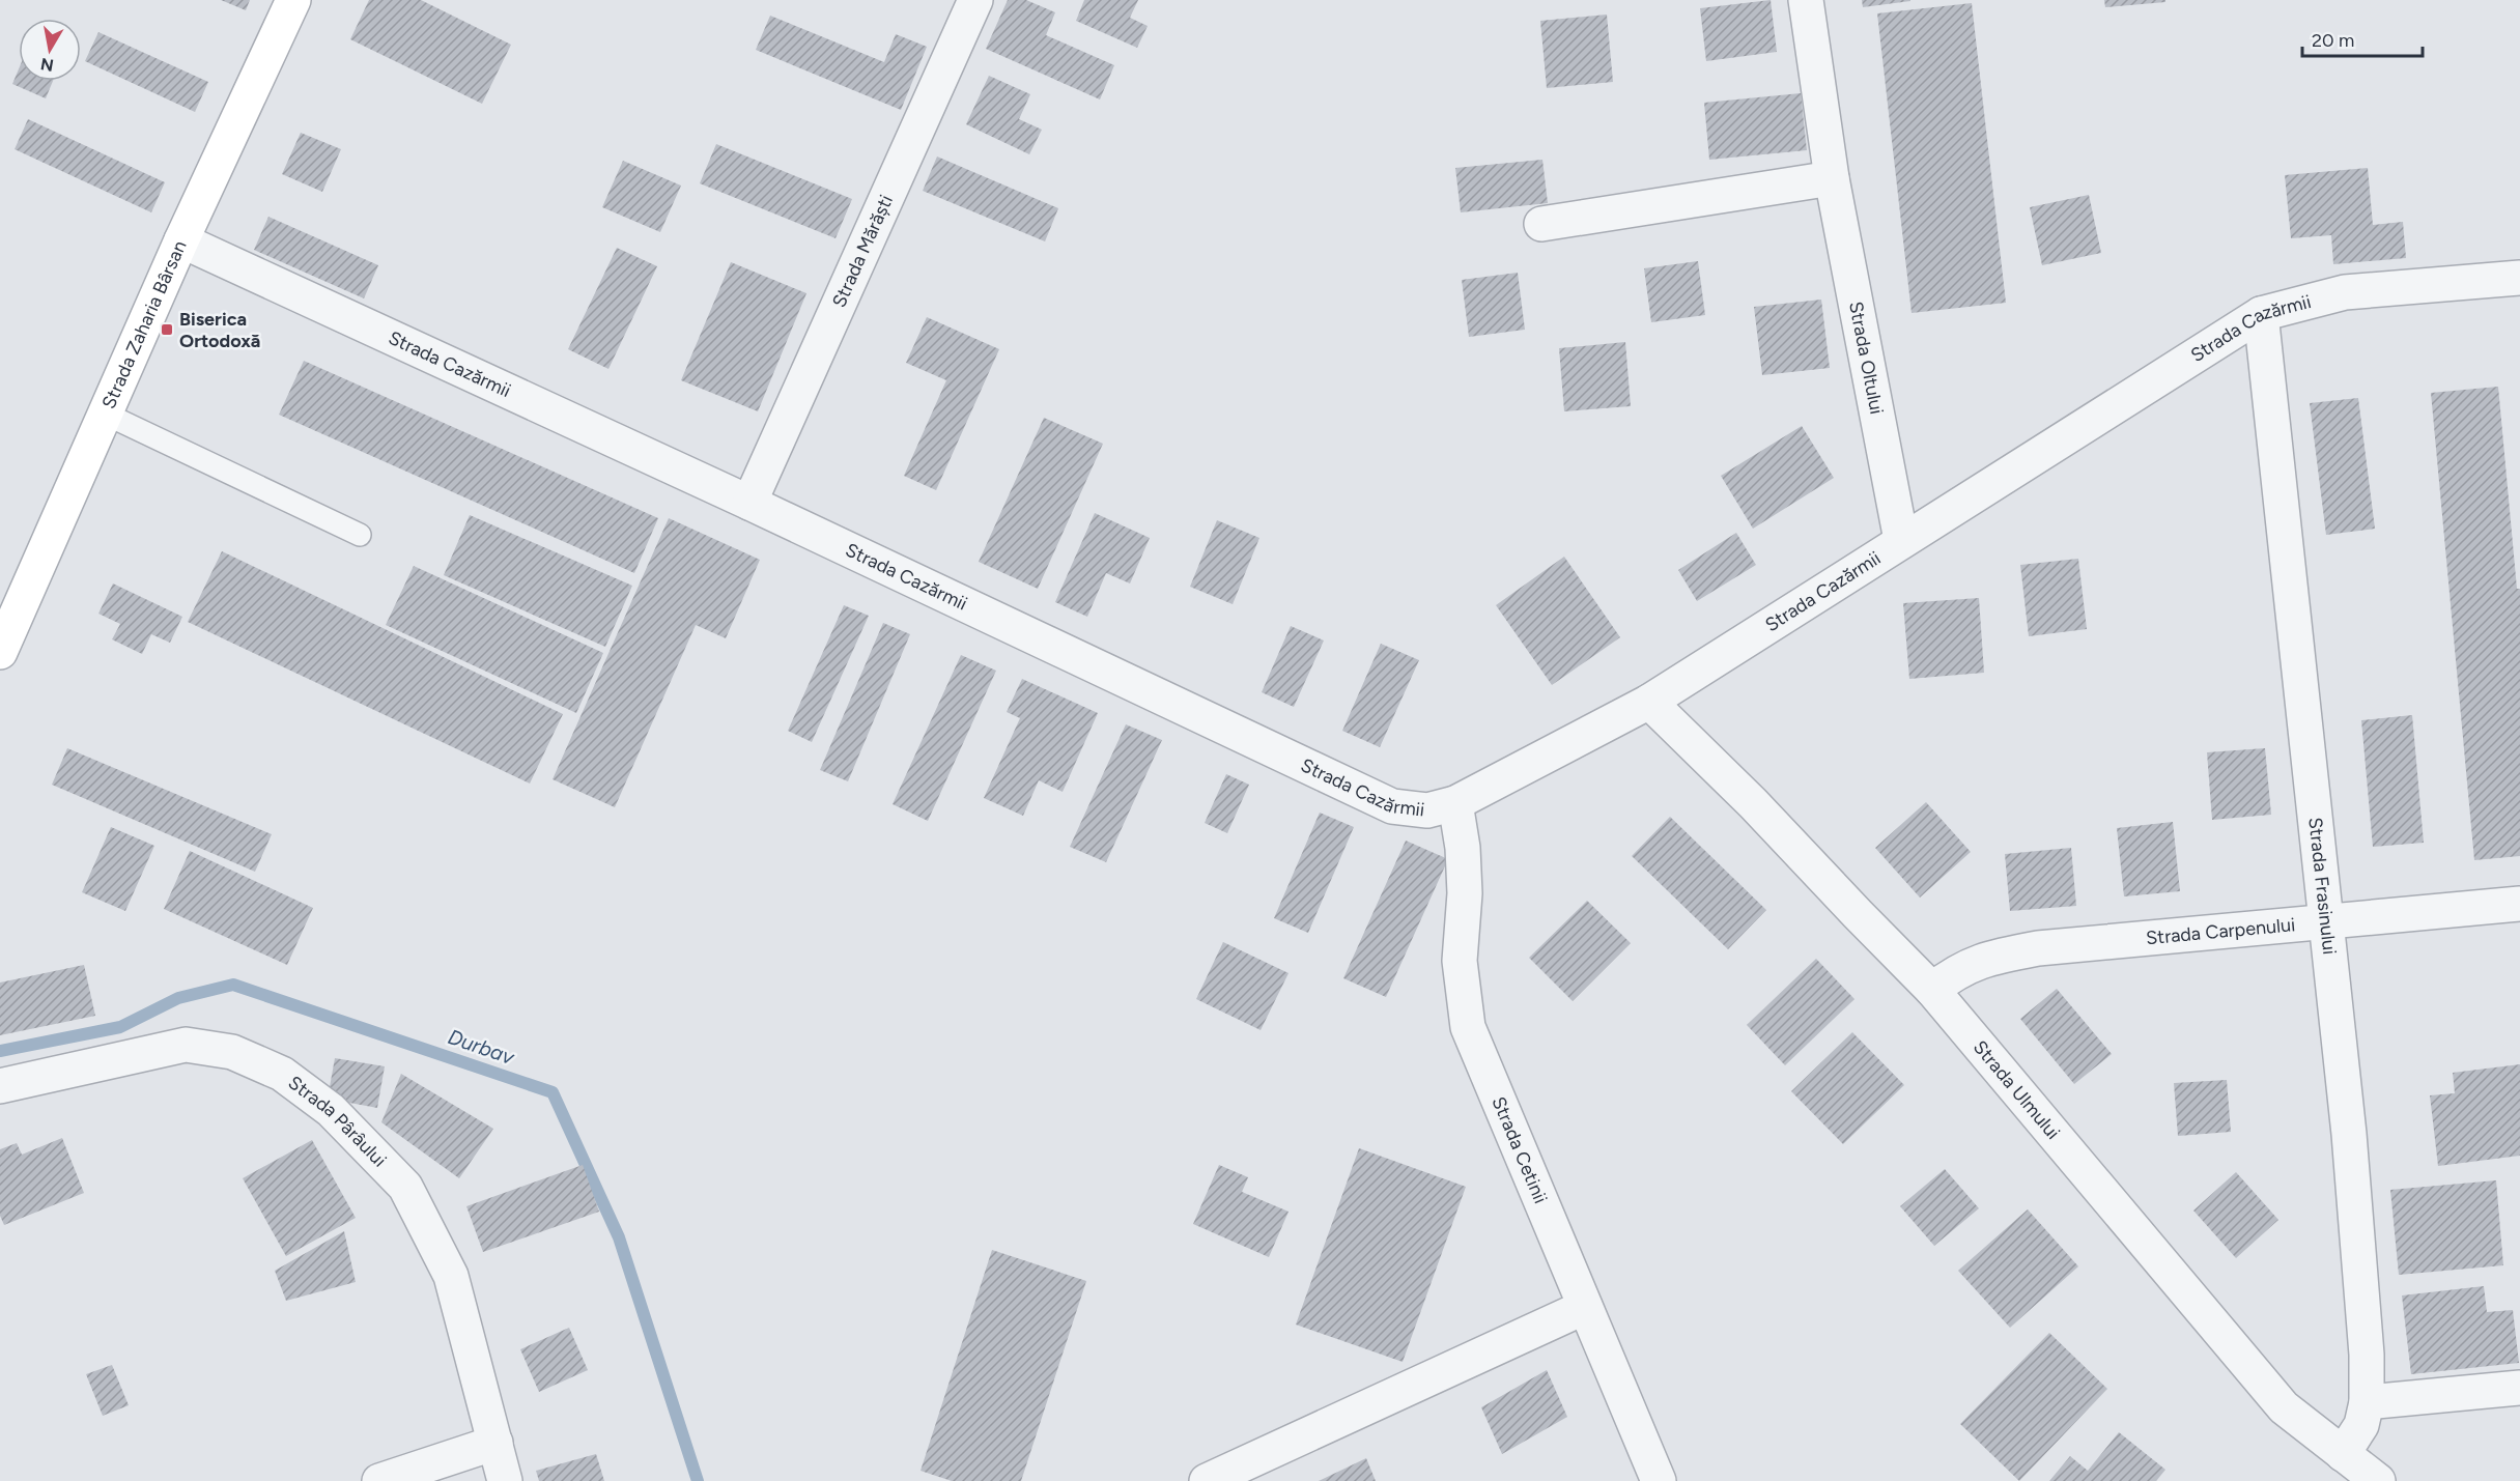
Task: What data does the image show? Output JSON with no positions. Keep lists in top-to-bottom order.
{
  "streets": {
    "main road": ["Strada Zaharia Bârsan"],
    "street": [
      "Strada Mărăști",
      "Strada Cazărmii",
      "Strada Oltului",
      "Strada Frasinului",
      "Strada Carpenului",
      "Strada Ulmului",
      "Strada Pârâului",
      "Strada Cetinii"
    ]
  },
  "crossings": [
    ["Strada Mărăști", "Strada Cazărmii"],
    ["Strada Zaharia Bârsan", "Strada Cazărmii"],
    ["Strada Cazărmii", "Strada Oltului"],
    ["Strada Cazărmii", "Strada Frasinului"],
    ["Strada Cazărmii", "Strada Ulmului"],
    ["Strada Cazărmii", "Strada Cetinii"],
    ["Strada Frasinului", "Strada Carpenului"],
    ["Strada Frasinului", "Strada Ulmului"],
    ["Strada Carpenului", "Strada Ulmului"]
  ],
  "water": ["Durbav"],
  "places": {
    "transit": ["Biserica Ortodoxă"]
  },
  "scale_bar": "20 m",
  "north": "bottom"
}
